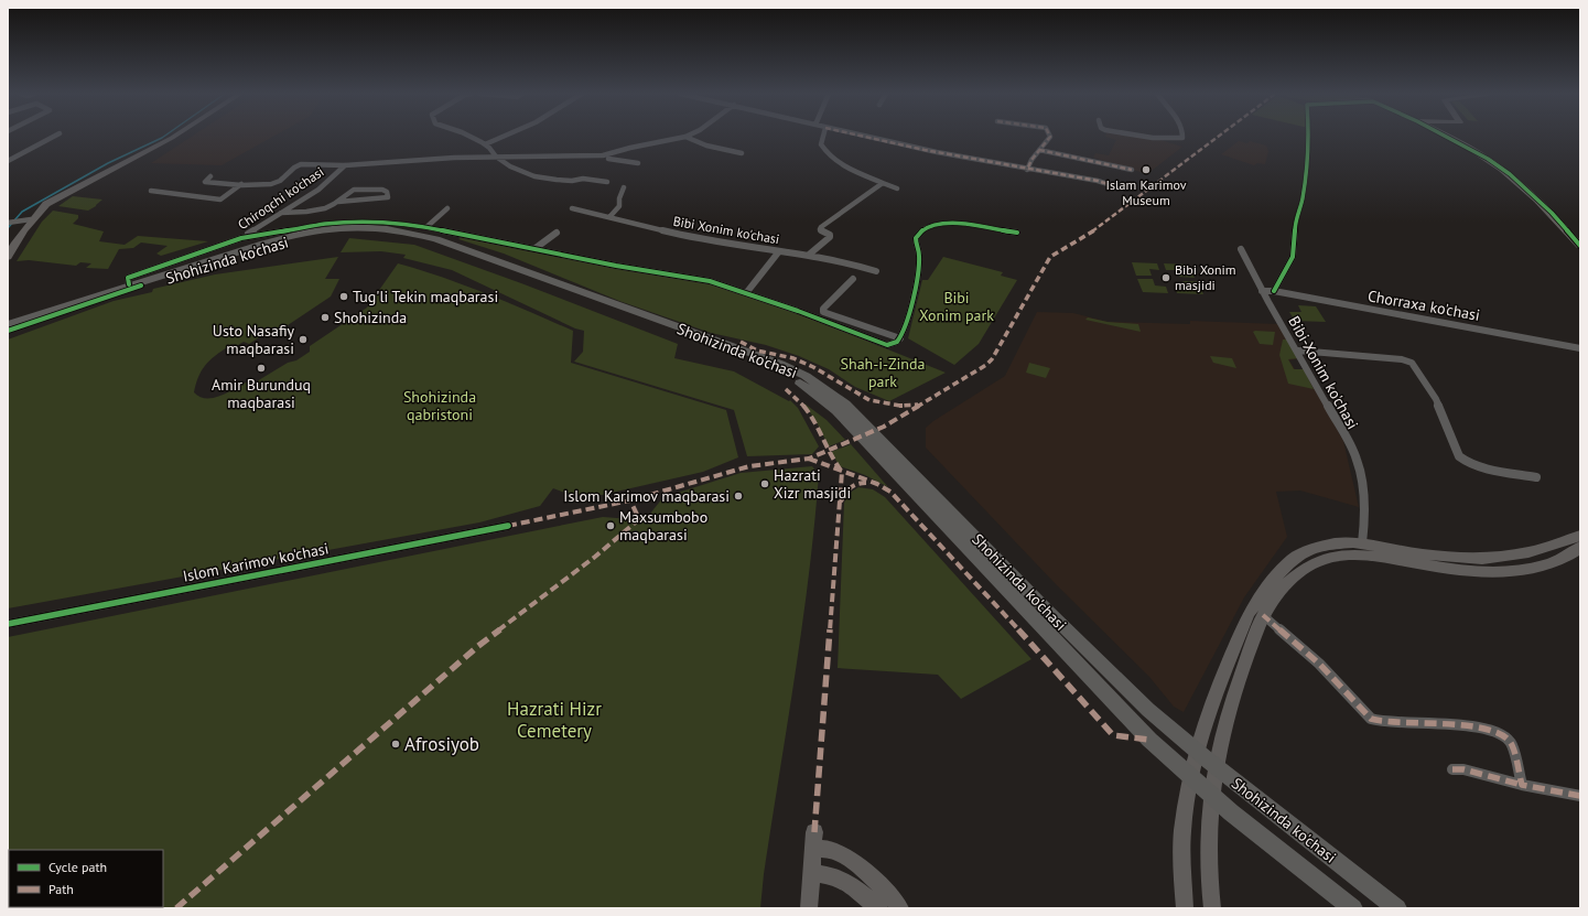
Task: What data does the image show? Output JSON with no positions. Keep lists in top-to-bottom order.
{
  "streets": {
    "main road": ["Shohizinda ko'chasi"],
    "street": [
      "Chiroqchi ko'chasi",
      "Bibi Xonim ko'chasi",
      "Chorraxa ko'chasi",
      "Bibi-Xonim ko'chasi",
      "Islom Karimov ko'chasi"
    ]
  },
  "crossings": [
    ["Chiroqchi ko'chasi", "Shohizinda ko'chasi"],
    ["Chorraxa ko'chasi", "Bibi-Xonim ko'chasi"]
  ],
  "parks": [
    "Bibi Xonim park",
    "Shah-i-Zinda park",
    "Shohizinda qabristoni",
    "Hazrati Hizr Cemetery"
  ],
  "places": [
    "Islam Karimov Museum",
    "Bibi Xonim masjidi",
    "Tug'li Tekin maqbarasi",
    "Shohizinda",
    "Usto Nasafiy maqbarasi",
    "Amir Burunduq maqbarasi",
    "Hazrati Xizr masjidi",
    "Islom Karimov maqbarasi",
    "Maxsumbobo maqbarasi",
    "Afrosiyob"
  ],
  "legend": ["Cycle path", "Path"]
}
